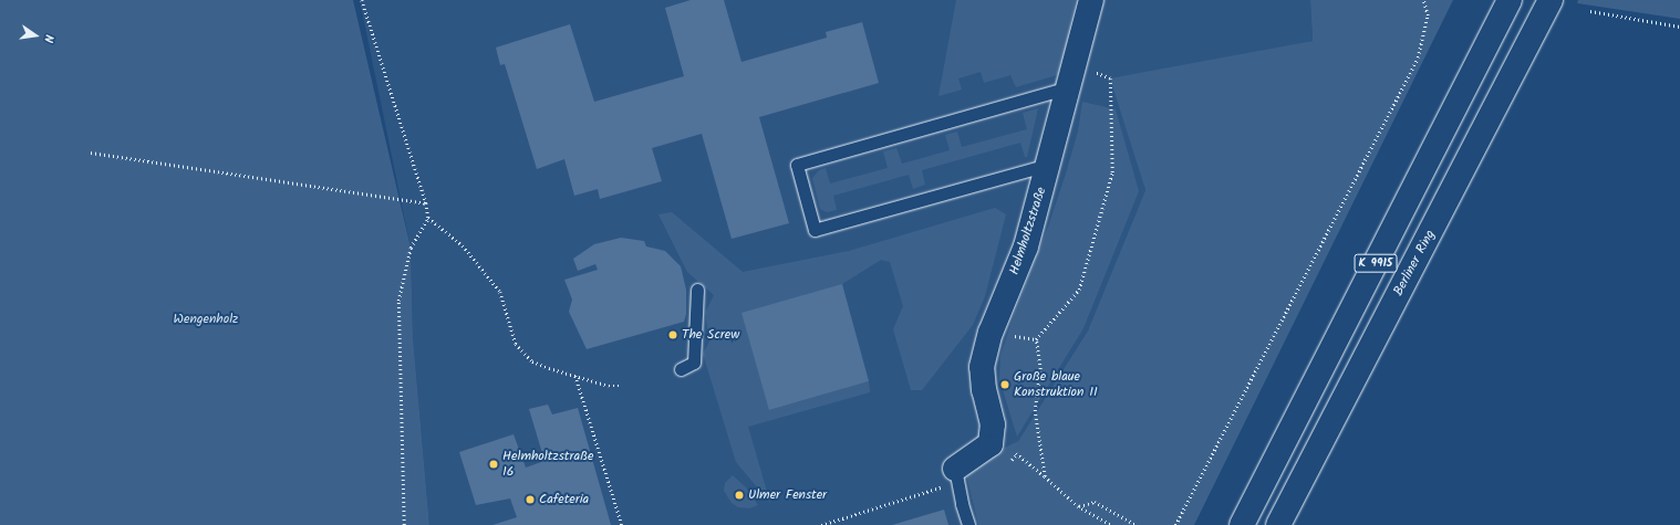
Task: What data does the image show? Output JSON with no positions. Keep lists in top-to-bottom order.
{
  "streets": {
    "main road": ["Helmholtzstraße", "K 9915", "Berliner Ring"]
  },
  "parks": ["Wengenholz"],
  "places": [
    "The Screw",
    "Große blaue Konstruktion II",
    "Helmholtzstraße 16",
    "Ulmer Fenster",
    "Cafeteria"
  ],
  "north": "right"
}
